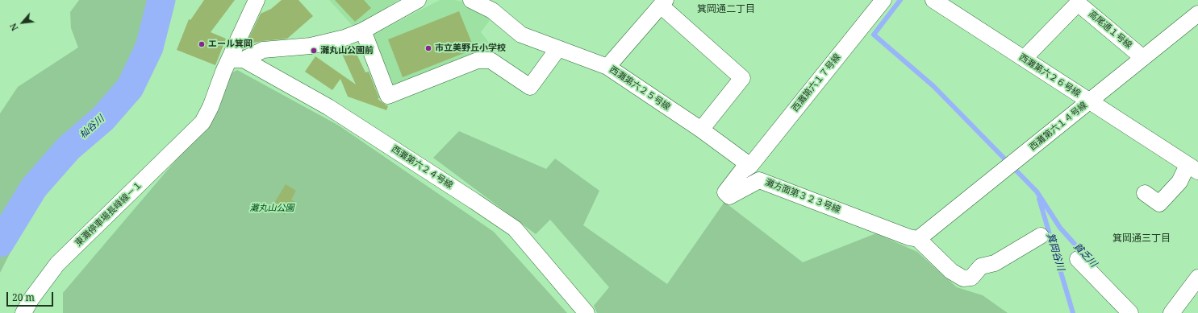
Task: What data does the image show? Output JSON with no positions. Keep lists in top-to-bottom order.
{
  "streets": {
    "street": [
      "高尾通１号線",
      "西灘第六２６号線",
      "西灘第六１７号線",
      "西灘第六２５号線",
      "西灘第六１４号線",
      "西灘第六２４号線",
      "灘方面第３２３号線",
      "東灘停車場長峰線－１"
    ]
  },
  "crossings": [
    ["高尾通１号線", "西灘第六２６号線"],
    ["高尾通１号線", "西灘第六１４号線"],
    ["西灘第六２６号線", "西灘第六１４号線"],
    ["西灘第六１７号線", "西灘第六２５号線"],
    ["西灘第六１７号線", "灘方面第３２３号線"],
    ["西灘第六２５号線", "灘方面第３２３号線"],
    ["西灘第六１４号線", "灘方面第３２３号線"],
    ["西灘第六２４号線", "東灘停車場長峰線－１"]
  ],
  "districts": ["箕岡通二丁目", "箕岡通三丁目"],
  "water": ["杣谷川", "箕岡谷川", "貧乏川"],
  "parks": ["灘丸山公園"],
  "places": ["エール箕岡", "市立美野丘小学校", "灘丸山公園前"],
  "scale_bar": "20 m",
  "north": "bottom left"
}
